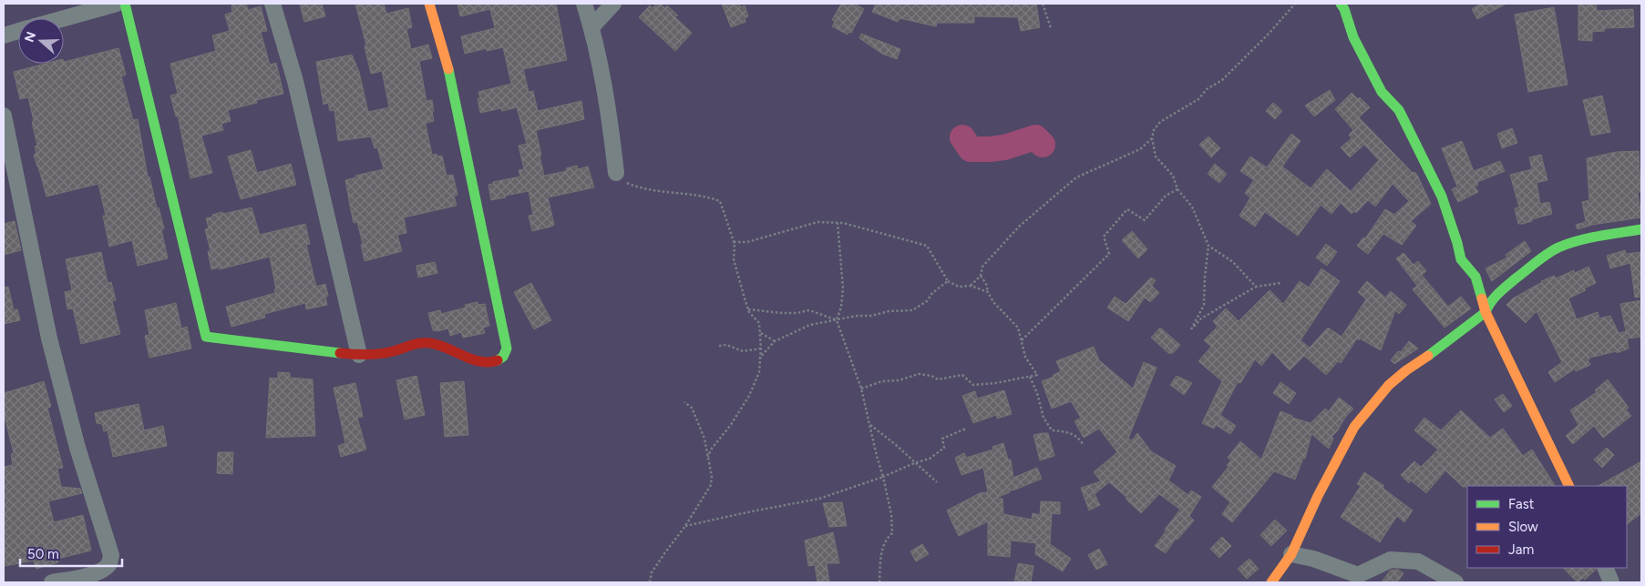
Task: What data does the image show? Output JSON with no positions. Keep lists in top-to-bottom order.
{
  "legend": ["Fast", "Slow", "Jam"],
  "scale_bar": "50 m",
  "north": "left"
}
